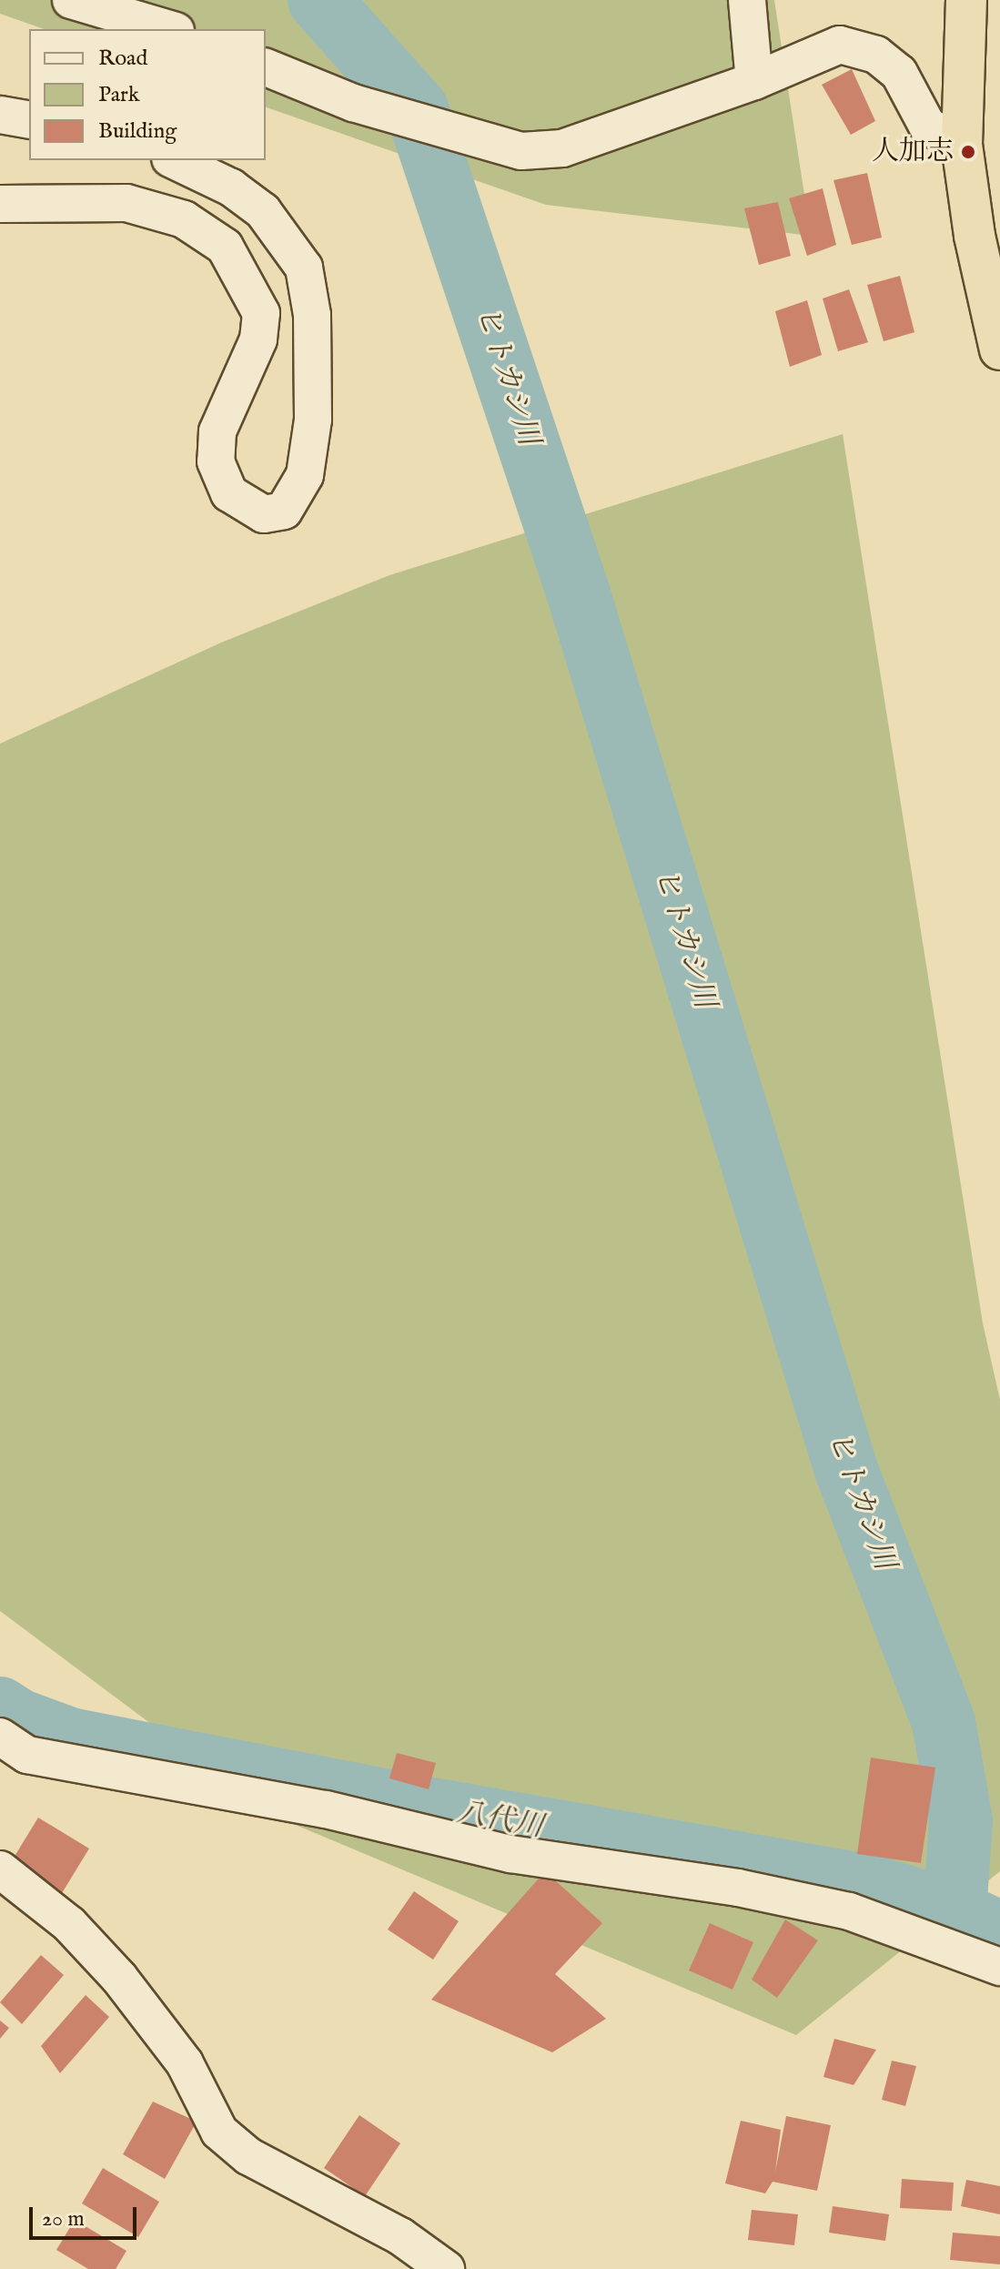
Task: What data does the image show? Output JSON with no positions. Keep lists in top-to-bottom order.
{
  "water": ["ヒトカシ川", "八代川"],
  "places": ["人加志"],
  "legend": ["Road", "Park", "Building"],
  "scale_bar": "20 m"
}
